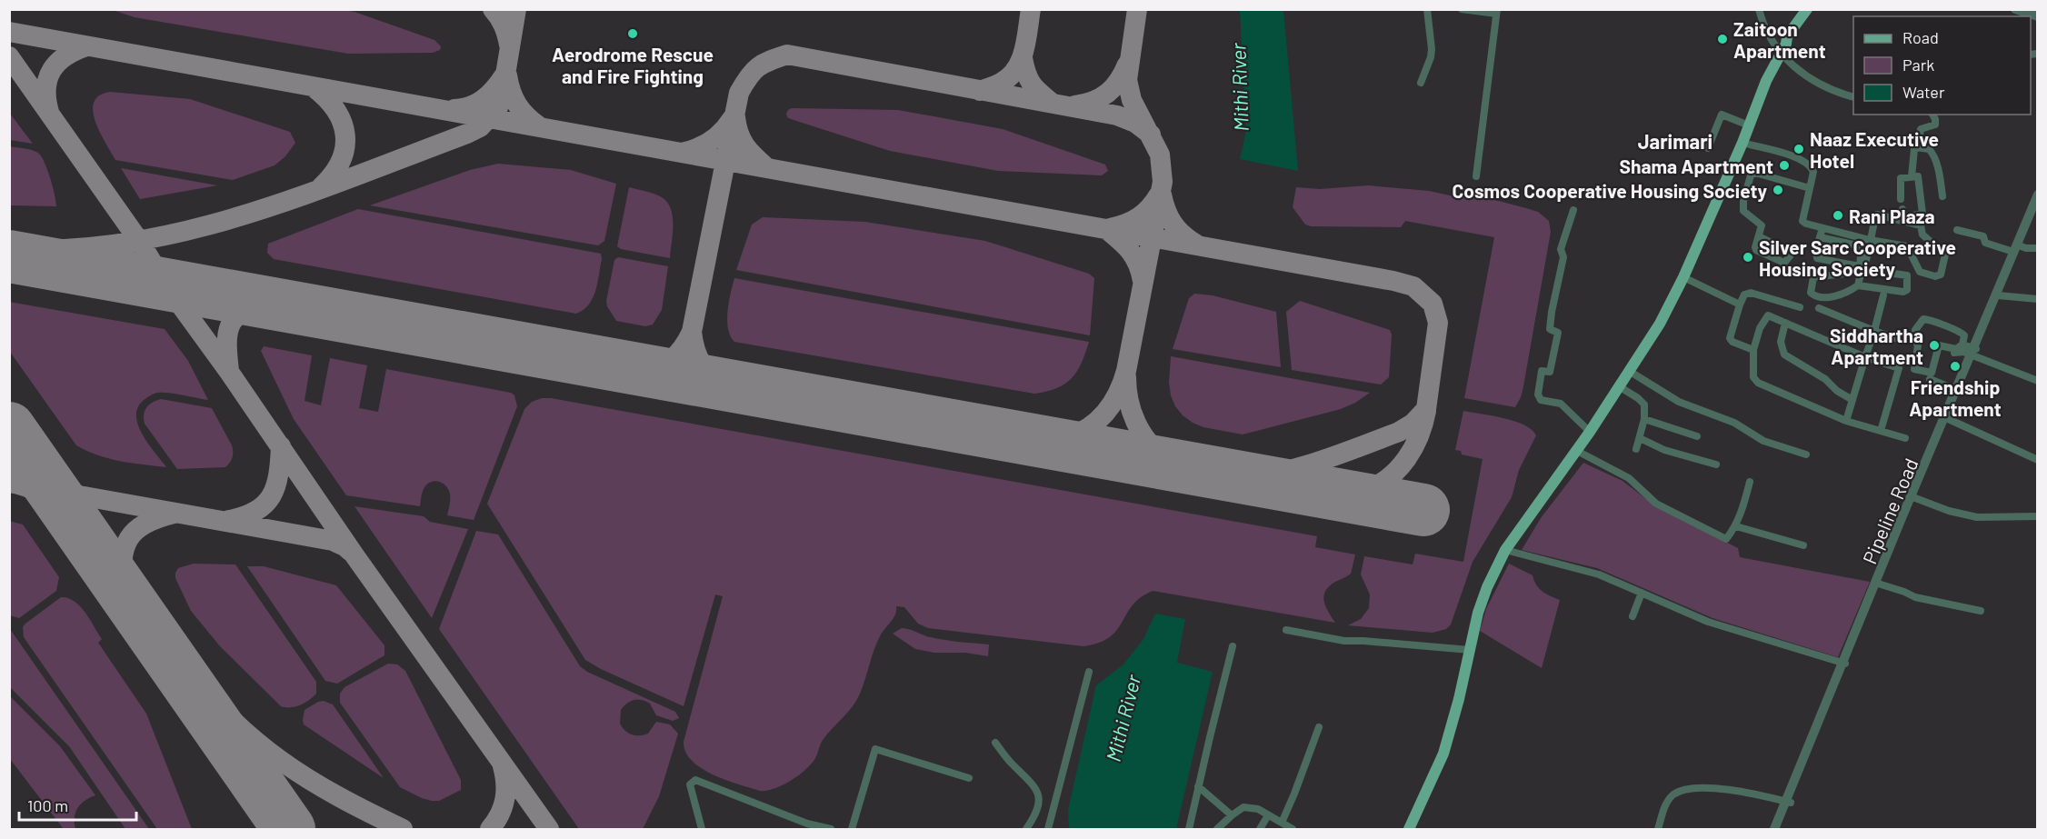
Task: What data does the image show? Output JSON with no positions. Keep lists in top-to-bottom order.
{
  "streets": {
    "street": ["Pipeline Road"]
  },
  "districts": ["Jarimari"],
  "water": ["Mithi River"],
  "places": [
    "Aerodrome Rescue and Fire Fighting",
    "Zaitoon Apartment",
    "Naaz Executive Hotel",
    "Shama Apartment",
    "Cosmos Cooperative Housing Society",
    "Rani Plaza",
    "Silver Sarc Cooperative Housing Society",
    "Siddhartha Apartment",
    "Friendship Apartment"
  ],
  "legend": ["Road", "Park", "Water"],
  "scale_bar": "100 m"
}
